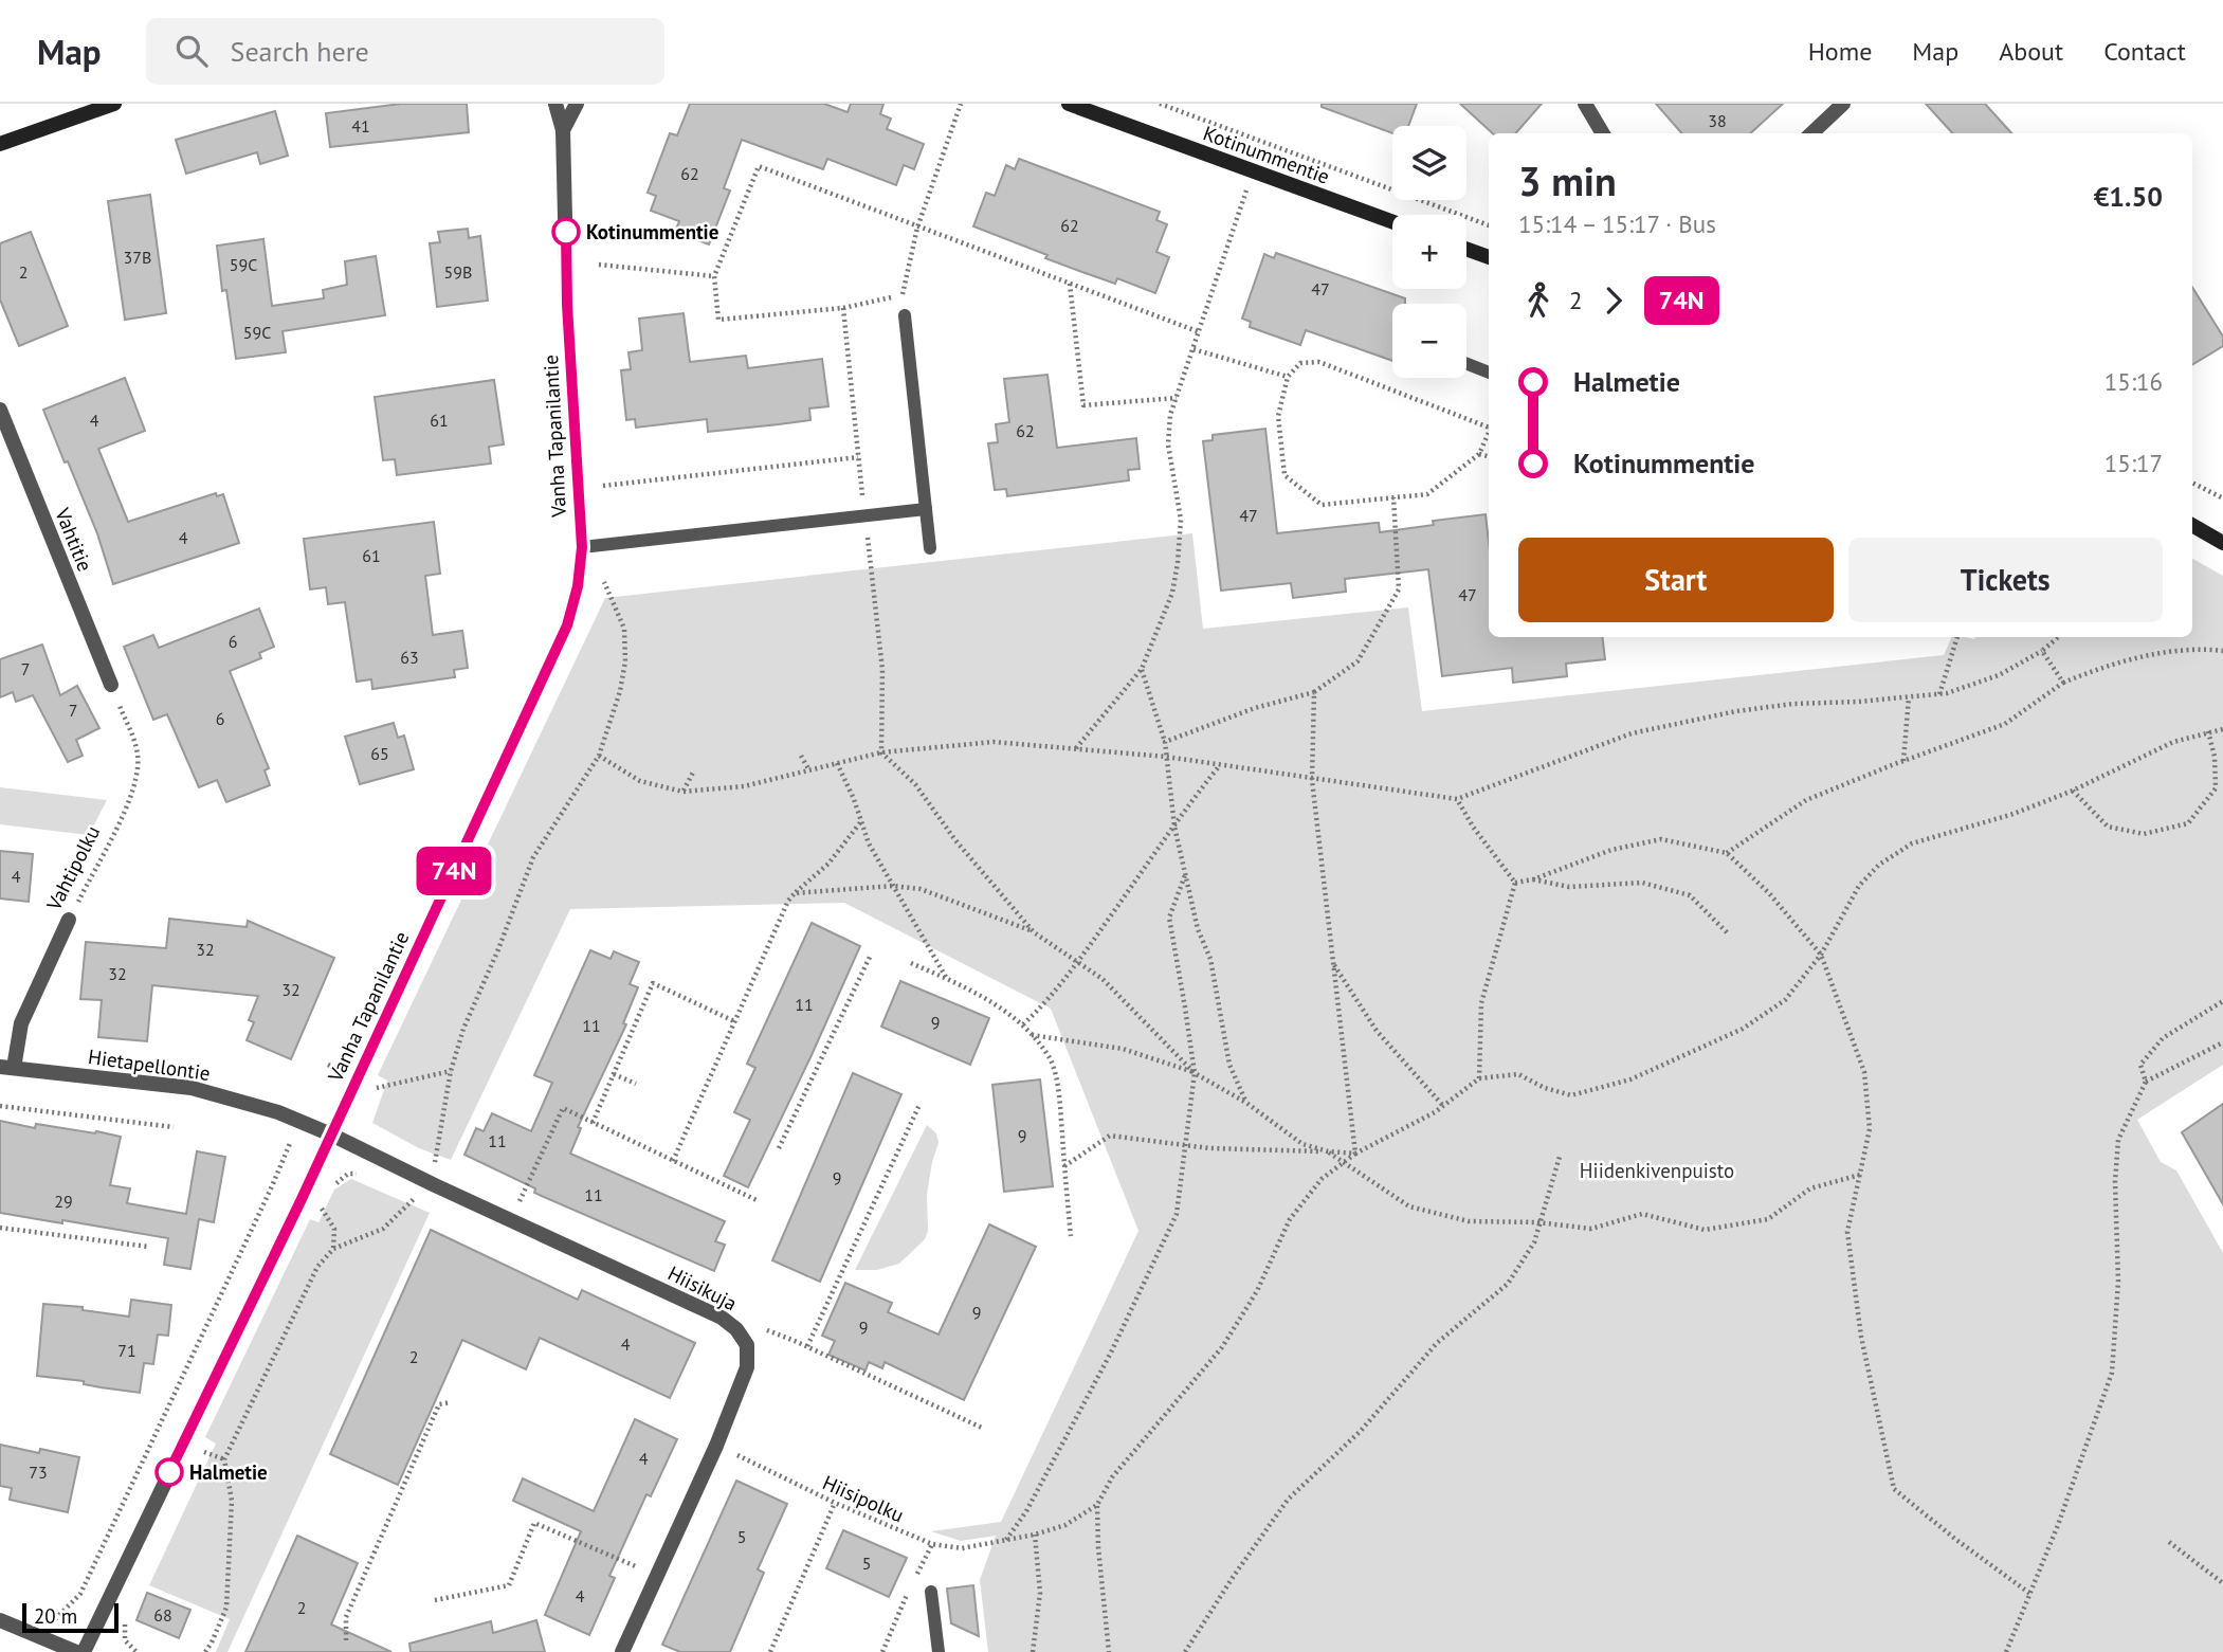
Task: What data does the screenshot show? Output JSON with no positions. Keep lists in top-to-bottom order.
{
  "streets": {
    "main road": ["Kotinummentie"],
    "street": [
      "Vanha Tapanilantie",
      "Vahtitie",
      "Vahtipolku",
      "Hietapellontie",
      "Hiisikuja"
    ],
    "path": ["Hiisipolku"]
  },
  "crossings": [
    ["Vanha Tapanilantie", "Hietapellontie"],
    ["Vanha Tapanilantie", "Hiisikuja"],
    ["Vahtitie", "Vahtipolku"],
    ["Vahtipolku", "Hietapellontie"],
    ["Hietapellontie", "Hiisikuja"],
    ["Hiisikuja", "Hiisipolku"]
  ],
  "parks": ["Hiidenkivenpuisto"],
  "places": ["Kotinummentie", "Halmetie"],
  "lines": ["bus line 74N"],
  "house_numbers": [
    "38",
    "41",
    "62",
    "62",
    "37B",
    "59C",
    "2",
    "59B",
    "47",
    "59C",
    "4",
    "61",
    "62",
    "47",
    "4",
    "61",
    "47",
    "6",
    "63",
    "7",
    "7",
    "6",
    "65",
    "4",
    "32",
    "32",
    "32",
    "11",
    "9",
    "11",
    "9",
    "11",
    "9",
    "11",
    "29",
    "9",
    "9",
    "4",
    "71",
    "2",
    "4",
    "73",
    "5",
    "5",
    "4",
    "2",
    "68"
  ],
  "scale_bar": "20 m",
  "page": {
    "header": "Map",
    "search": "Search here",
    "nav": [
      "Home",
      "Map",
      "About",
      "Contact"
    ],
    "on_map": "74N",
    "map_buttons": ["+", "−"],
    "heading": ["3 min", "15:14 – 15:17 · Bus", "€1.50"],
    "legs": ["2", "74N"],
    "list": [
      {
        "name": "Halmetie",
        "value": "15:16"
      },
      {
        "name": "Kotinummentie",
        "value": "15:17"
      }
    ],
    "buttons": ["Start", "Tickets"],
    "scale": "20 m"
  }
}
